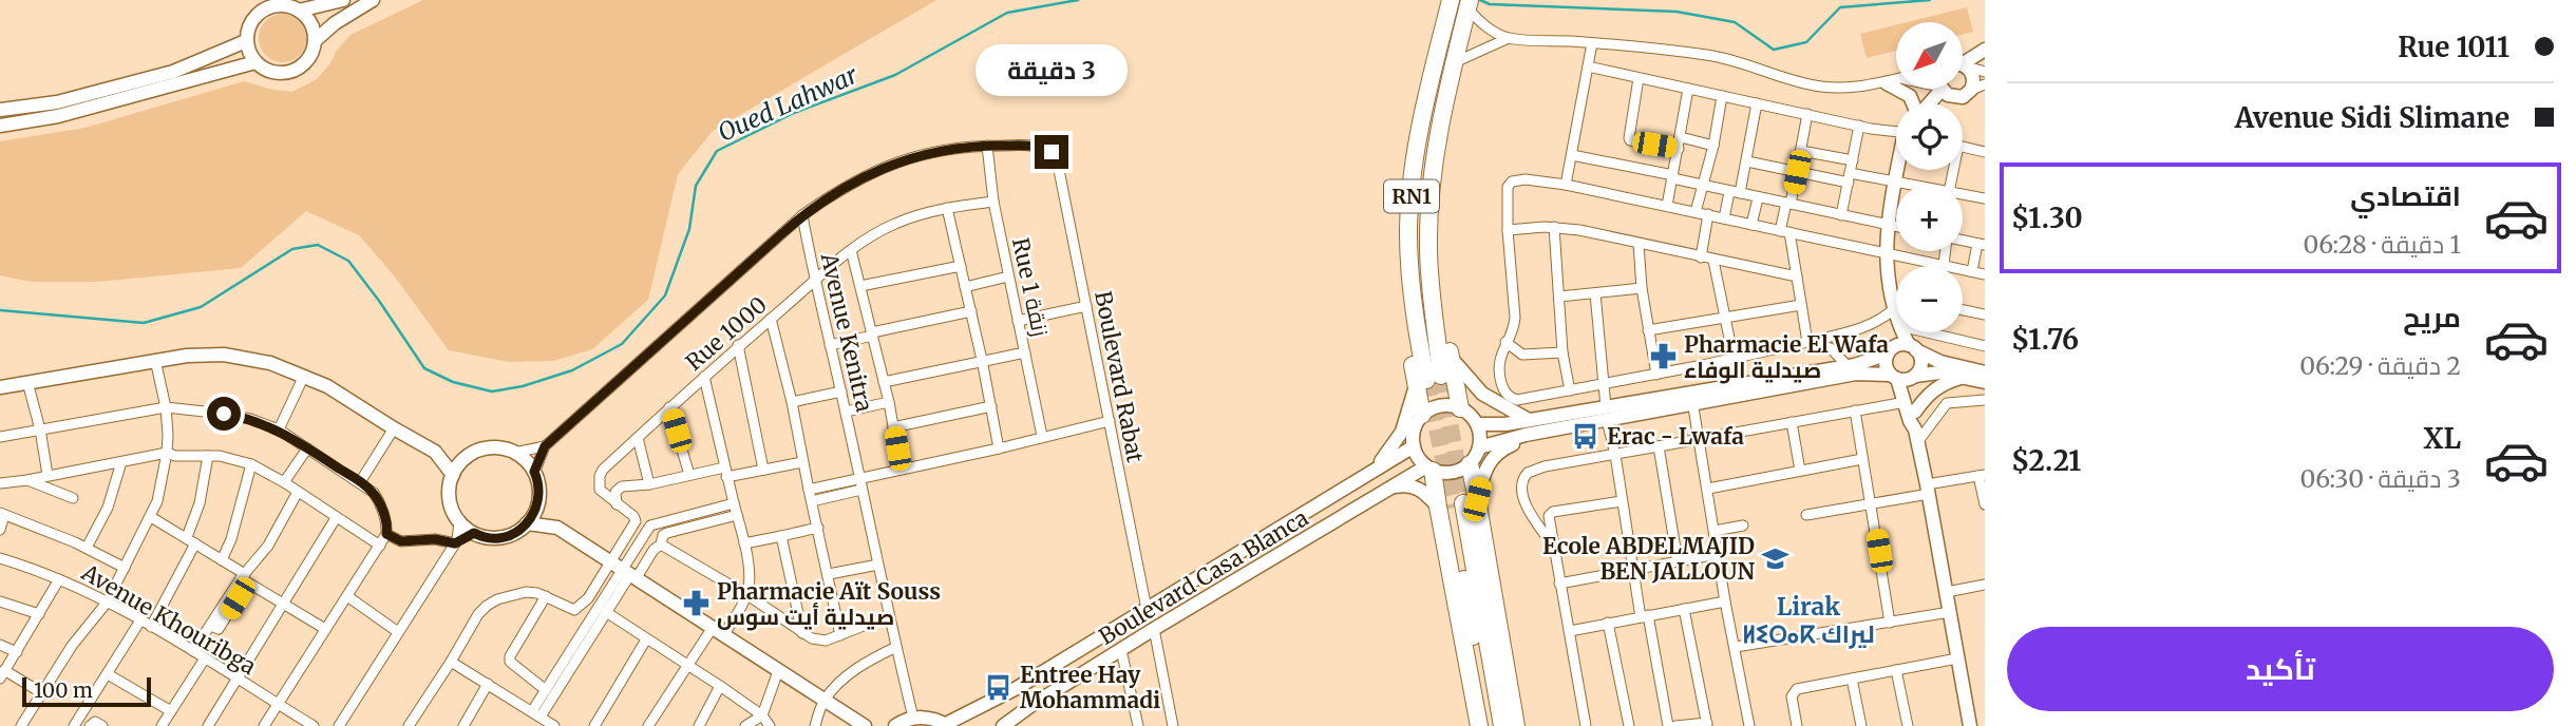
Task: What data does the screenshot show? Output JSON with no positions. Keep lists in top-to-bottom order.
{
  "streets": {
    "highway": ["RN1"],
    "street": [
      "Rue 1 زنقة",
      "Avenue Kenitra",
      "Rue 1000",
      "Boulevard Rabat",
      "Boulevard Casa Blanca",
      "Avenue Khouribga"
    ]
  },
  "crossings": [
    ["Rue 1 زنقة", "Rue 1000"],
    ["Rue 1 زنقة", "Boulevard Rabat"],
    ["Avenue Kenitra", "Rue 1000"],
    ["Boulevard Rabat", "Boulevard Casa Blanca"]
  ],
  "districts": ["Lirak ⵍⵉⵔⴰⴽ ليراك"],
  "water": ["Oued Lahwar"],
  "places": {
    "pharmacy": ["Pharmacie El Wafa صيدلية الوفاء", "Pharmacie Aït Souss صيدلية أيت سوس"],
    "bus stop": ["Erac - Lwafa", "Entree Hay Mohammadi"],
    "school or university": ["Ecole ABDELMAJID BEN JALLOUN"]
  },
  "scale_bar": "100 m",
  "north": "bottom left",
  "page": {
    "banner": ["Rue 1011", "Avenue Sidi Slimane"],
    "map_buttons": ["+", "−"],
    "bubble": "3 دقيقة",
    "list": [
      {
        "name": "اقتصادي",
        "note": "1 دقيقة · 06:28",
        "value": "$1.30"
      },
      {
        "name": "مريح",
        "note": "2 دقيقة · 06:29",
        "value": "$1.76"
      },
      {
        "name": "XL",
        "note": "3 دقيقة · 06:30",
        "value": "$2.21"
      }
    ],
    "buttons": "تأكيد",
    "scale": "100 m"
  }
}
